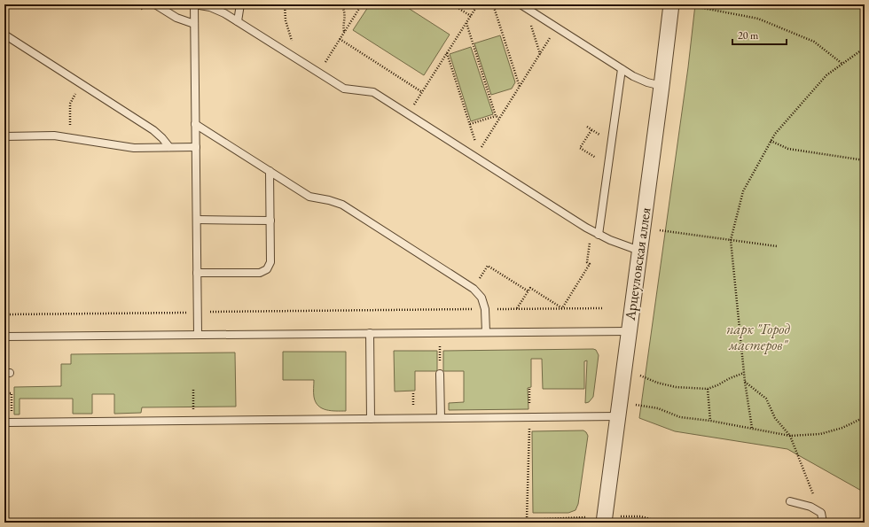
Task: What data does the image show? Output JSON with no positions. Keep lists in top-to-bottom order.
{
  "streets": {
    "street": ["Арцеуловская аллея"]
  },
  "parks": ["парк \"Город мастеров\""],
  "scale_bar": "20 m"
}
